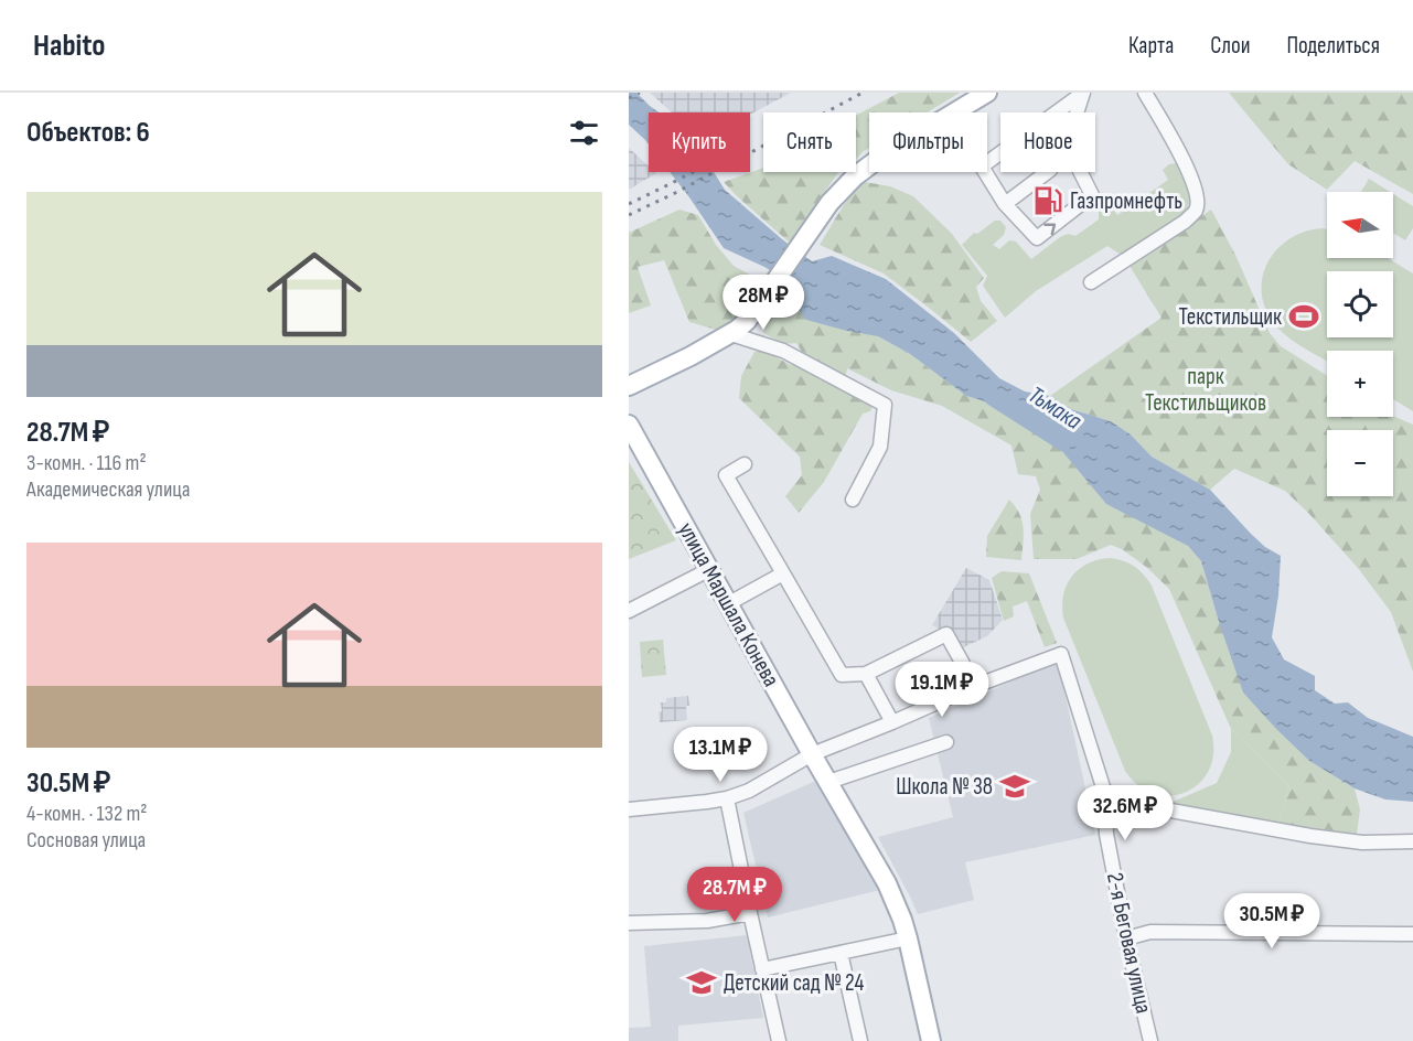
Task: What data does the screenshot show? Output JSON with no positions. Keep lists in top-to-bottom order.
{
  "streets": {
    "main road": ["улица Маршала Конева"],
    "street": ["2-я Беговая улица"]
  },
  "water": ["Тьмака"],
  "parks": ["парк Текстильщиков"],
  "places": {
    "fuel station": ["Газпромнефть"],
    "sports": ["Текстильщик"],
    "school or university": ["Школа № 38", "Детский сад № 24"]
  },
  "north": "left",
  "page": {
    "header": "Habito",
    "nav": ["Карта", "Слои", "Поделиться"],
    "heading": "Объектов: 6",
    "chip": [
      "Купить",
      "Снять",
      "Фильтры",
      "Новое"
    ],
    "list": [
      {
        "name": "28.7M ₽",
        "note": "3-комн. · 116 m² · Академическая улица"
      },
      {
        "name": "30.5M ₽",
        "note": "4-комн. · 132 m² · Сосновая улица"
      }
    ],
    "map_buttons": ["+", "−"],
    "price": [
      "28M ₽",
      "19.1M ₽",
      "13.1M ₽",
      "32.6M ₽",
      "28.7M ₽",
      "30.5M ₽"
    ]
  }
}
